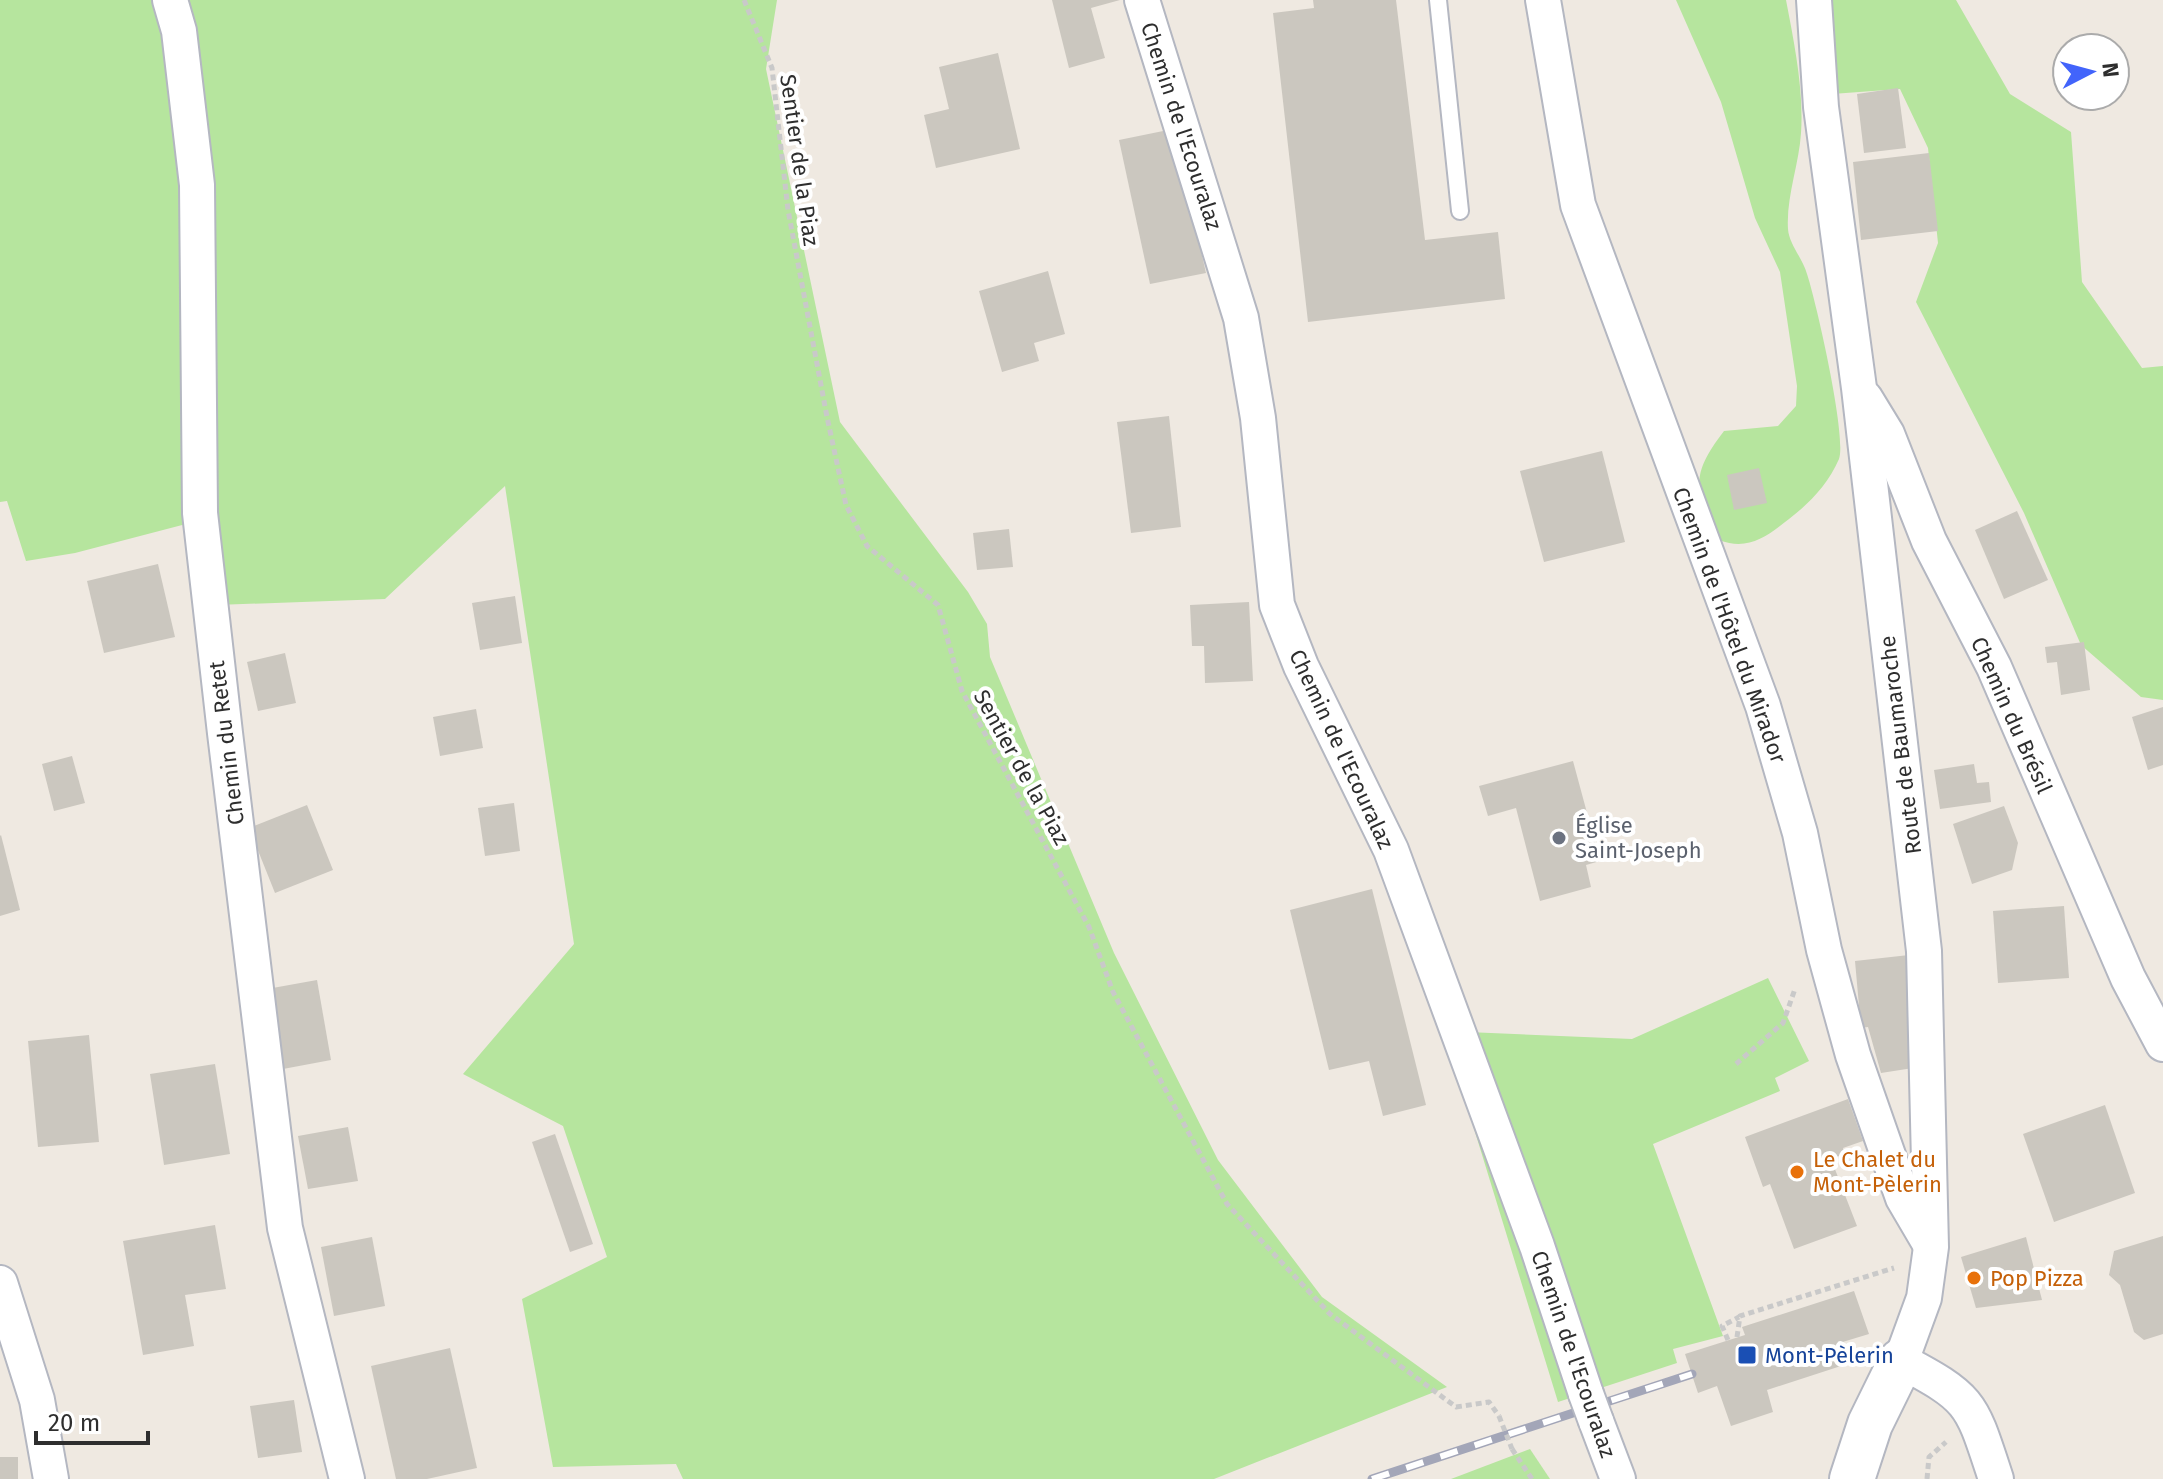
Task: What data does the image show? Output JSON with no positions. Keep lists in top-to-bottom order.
{
  "streets": {
    "street": [
      "Chemin de l'Ecouralaz",
      "Chemin de l'Hôtel du Mirador",
      "Chemin du Brésil",
      "Chemin du Retet",
      "Route de Baumaroche"
    ],
    "path": ["Sentier de la Piaz"]
  },
  "crossings": [
    ["Chemin de l'Hôtel du Mirador", "Route de Baumaroche"],
    ["Chemin du Brésil", "Route de Baumaroche"]
  ],
  "places": {
    "other": ["Église Saint-Joseph", "Le Chalet du Mont-Pèlerin", "Pop Pizza"],
    "transit": ["Mont-Pèlerin"]
  },
  "scale_bar": "20 m",
  "north": "right"
}
